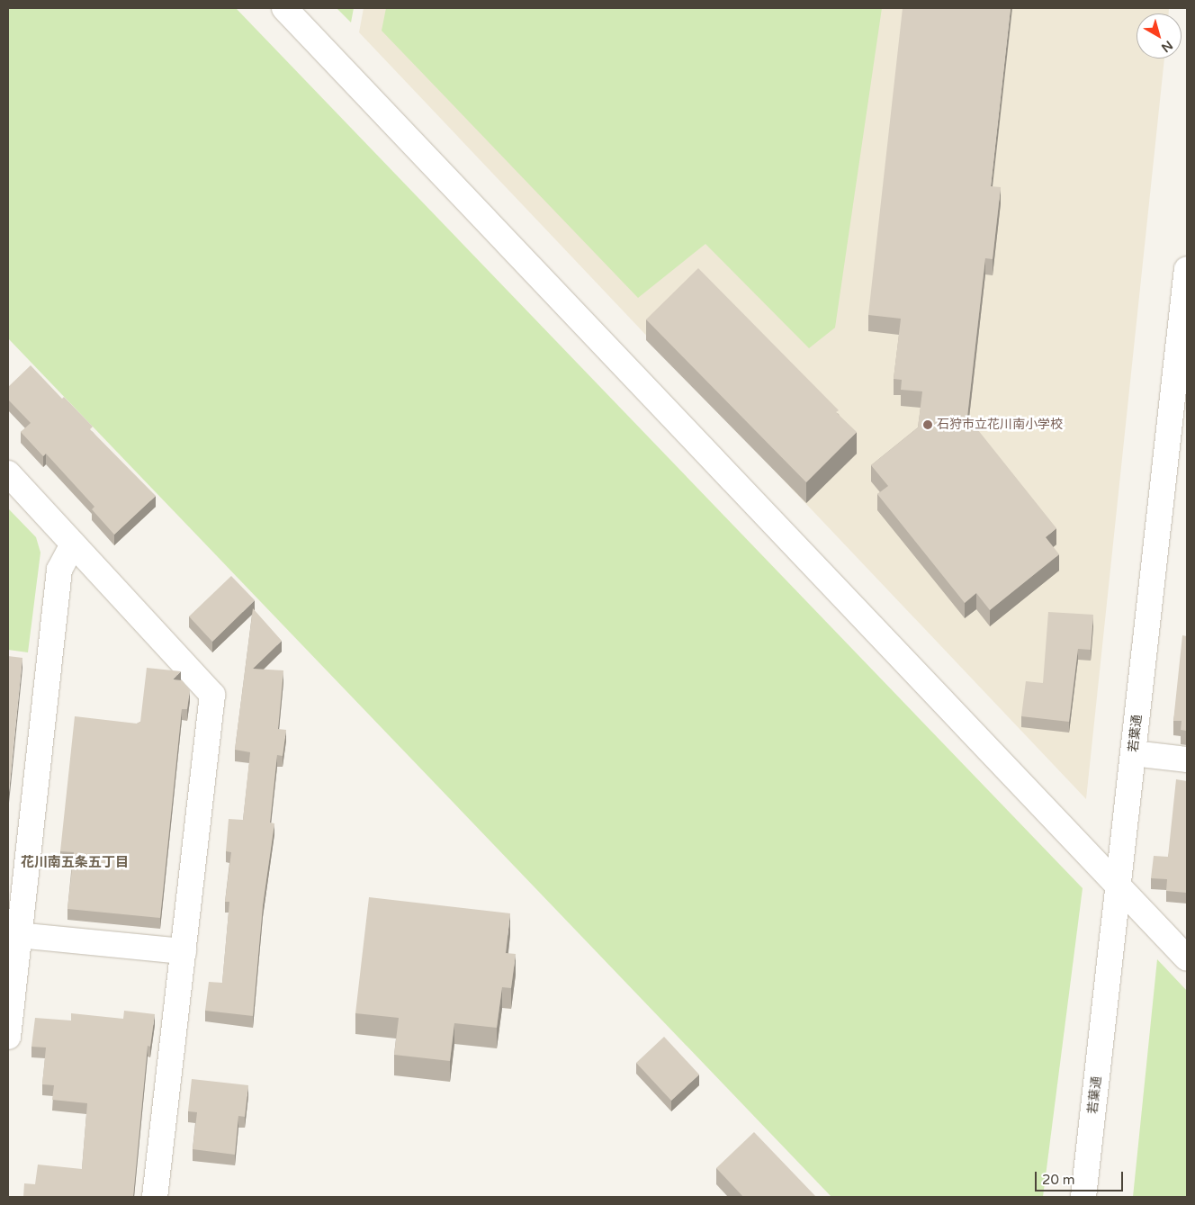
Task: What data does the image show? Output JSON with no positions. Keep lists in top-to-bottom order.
{
  "streets": {
    "street": ["若葉通"]
  },
  "districts": ["花川南五条五丁目"],
  "places": ["石狩市立花川南小学校"],
  "scale_bar": "20 m",
  "north": "bottom right"
}
